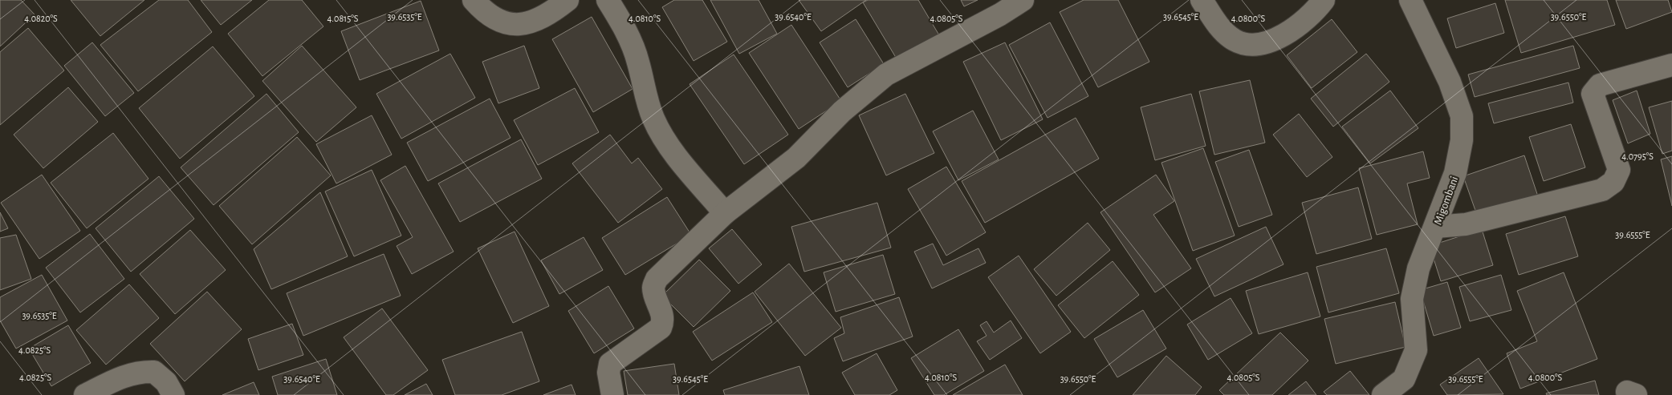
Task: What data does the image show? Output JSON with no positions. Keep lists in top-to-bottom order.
{
  "streets": {
    "street": ["Migombani"]
  },
  "coordinates": [
    "39.6550°E",
    "39.6535°E",
    "39.6540°E",
    "39.6545°E",
    "4.0820°S",
    "4.0815°S",
    "4.0800°S",
    "4.0810°S",
    "4.0805°S",
    "4.0795°S",
    "39.6555°E",
    "4.0825°S"
  ]
}
